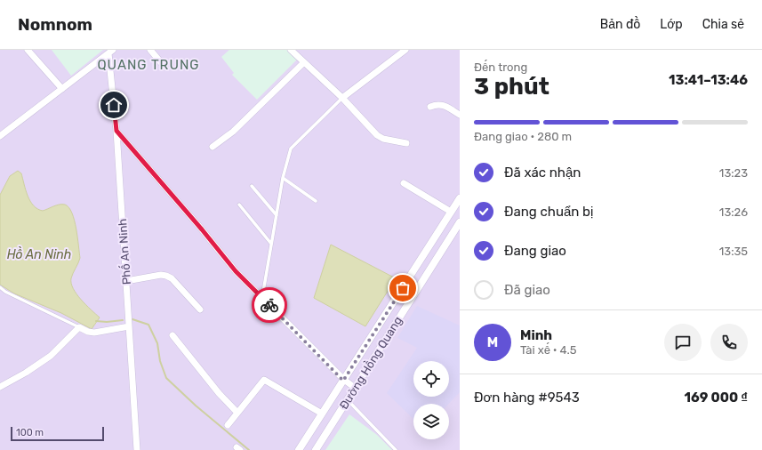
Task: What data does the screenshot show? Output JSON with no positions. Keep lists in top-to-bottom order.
{
  "streets": {
    "street": ["Phố An Ninh", "Đường Hồng Quang"]
  },
  "districts": ["QUANG TRUNG"],
  "water": ["Hồ An Ninh"],
  "scale_bar": "100 m",
  "page": {
    "header": "Nomnom",
    "nav": ["Bản đồ", "Lớp", "Chia sẻ"],
    "heading": ["3 phút", "Đến trong", "13:41–13:46"],
    "panel": [
      "Minh",
      "Tài xế · 4.5",
      "Đơn hàng #9543",
      "169 000 ₫"
    ],
    "bar": "Đang giao · 280 m",
    "list": [
      ["Đã xác nhận", "13:23"],
      ["Đang chuẩn bị", "13:26"],
      ["Đang giao", "13:35"],
      "Đã giao"
    ],
    "round": "M",
    "scale": "100 m"
  }
}
